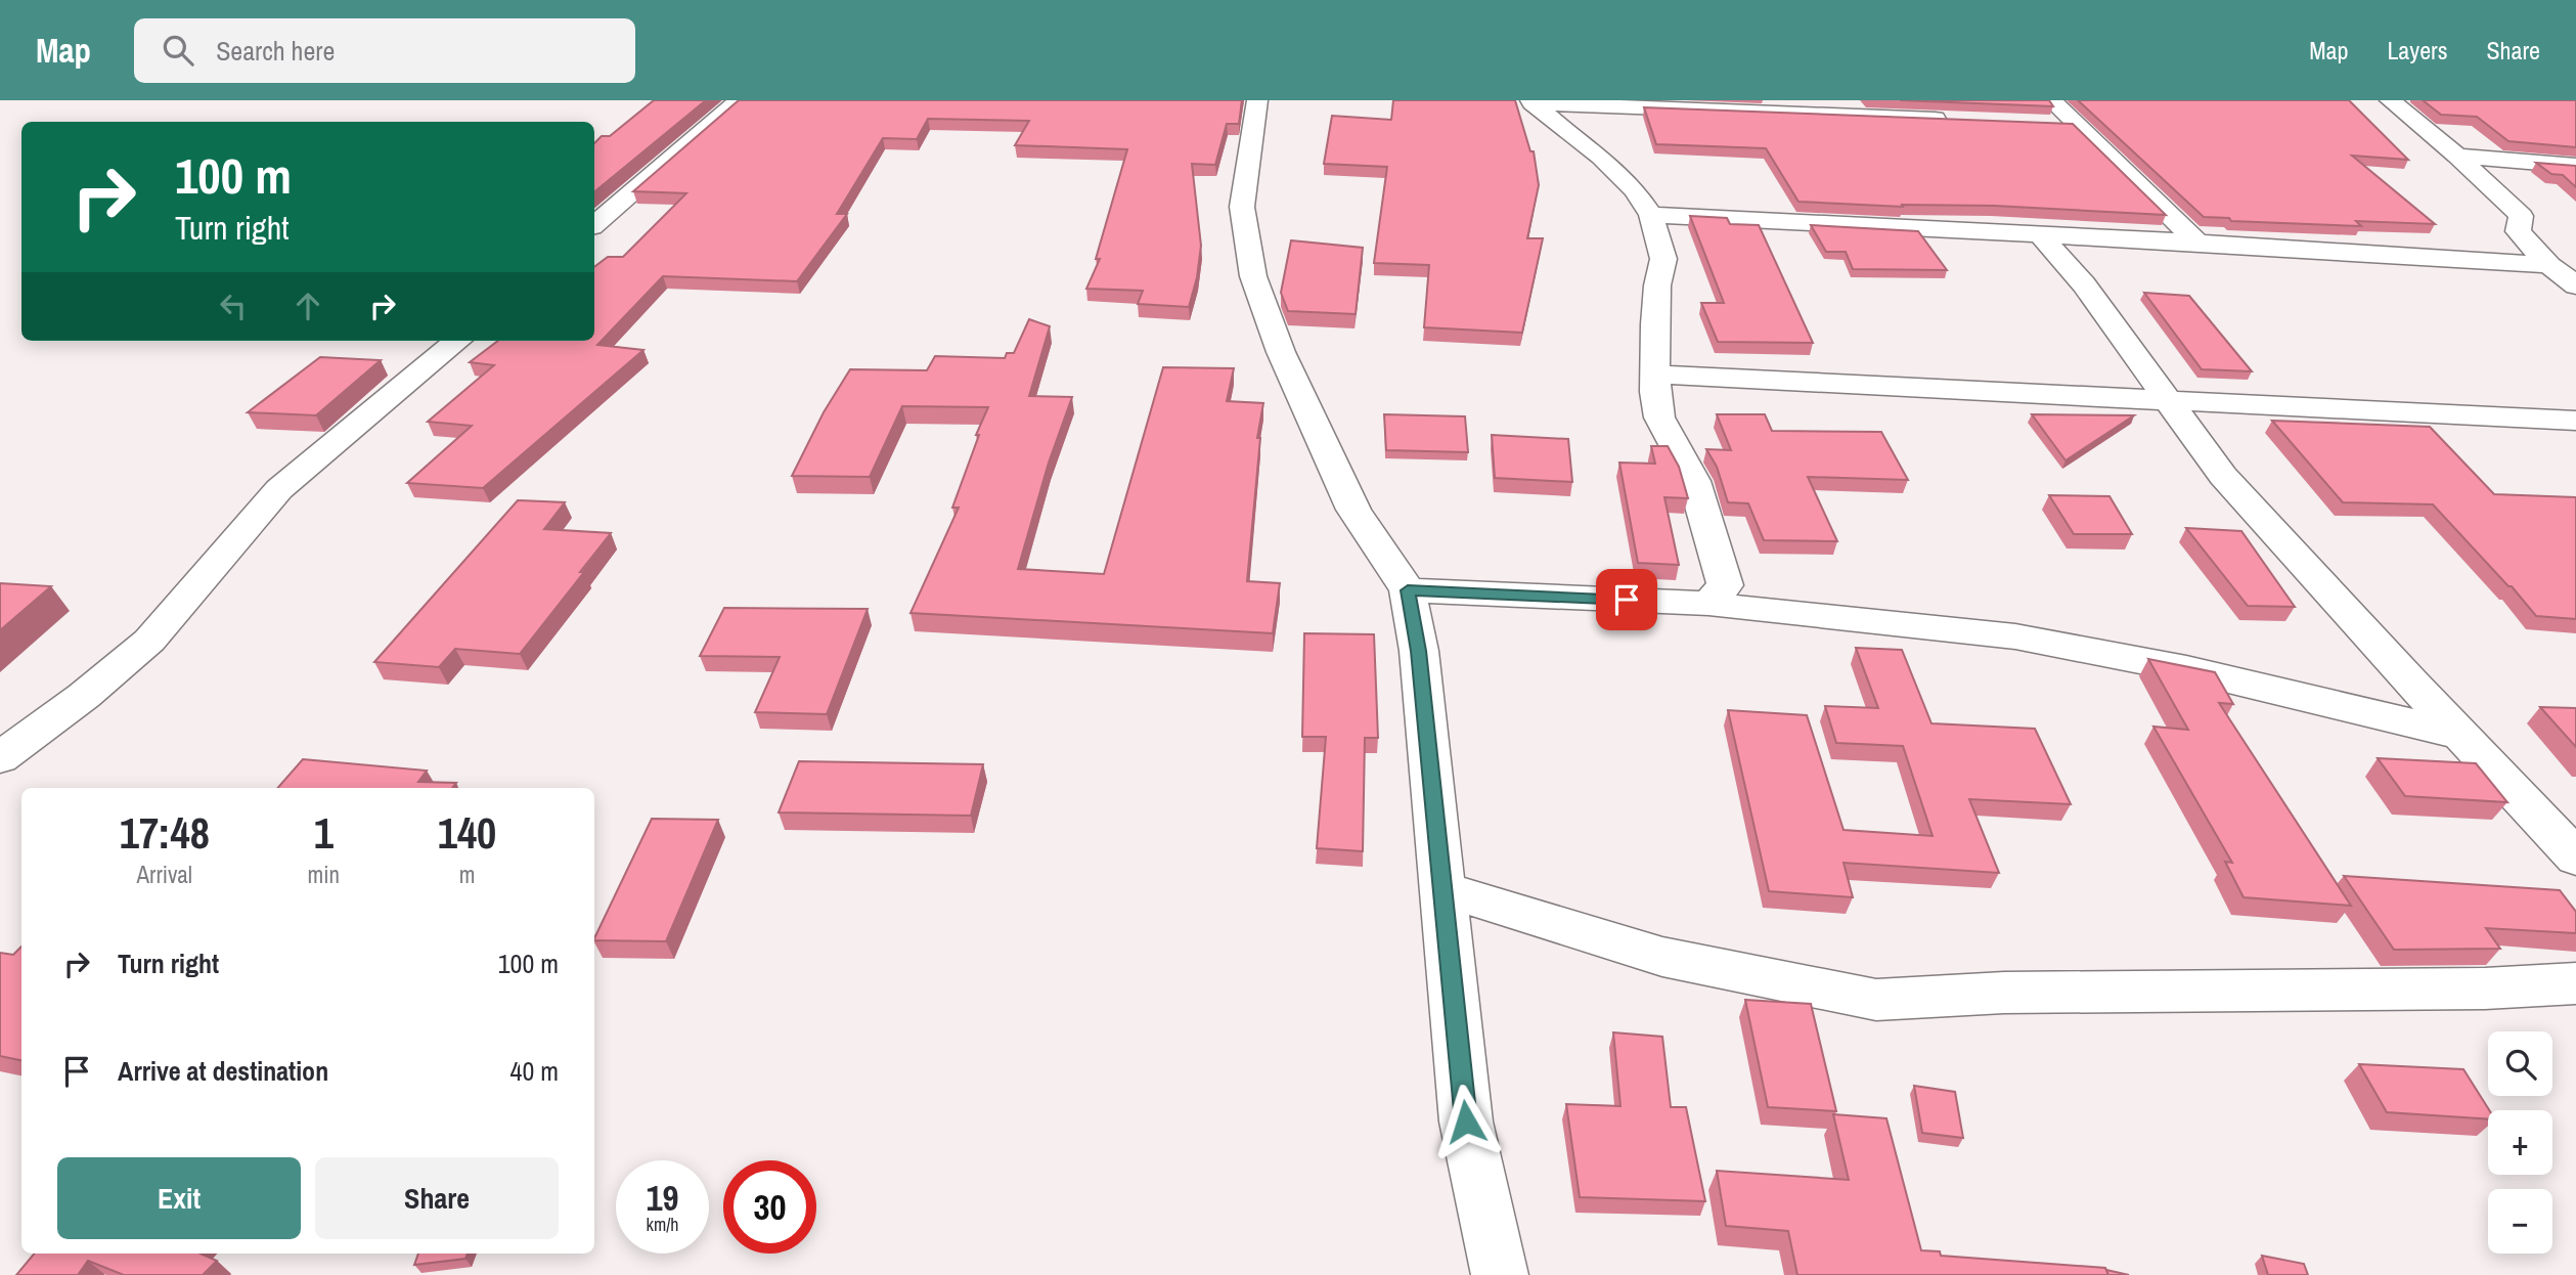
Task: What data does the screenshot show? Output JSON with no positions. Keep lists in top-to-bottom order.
{
  "page": {
    "header": "Map",
    "search": "Search here",
    "nav": ["Map", "Layers", "Share"],
    "turn": ["100 m", "Turn right"],
    "eta": [
      "17:48",
      "Arrival",
      "1",
      "min",
      "140",
      "m"
    ],
    "list": [
      {
        "name": "Turn right",
        "value": "100 m"
      },
      {
        "name": "Arrive at destination",
        "value": "40 m"
      }
    ],
    "map_buttons": ["+", "−"],
    "buttons": ["Exit", "Share"],
    "speed": "19 km/h",
    "limit": "30"
  }
}
